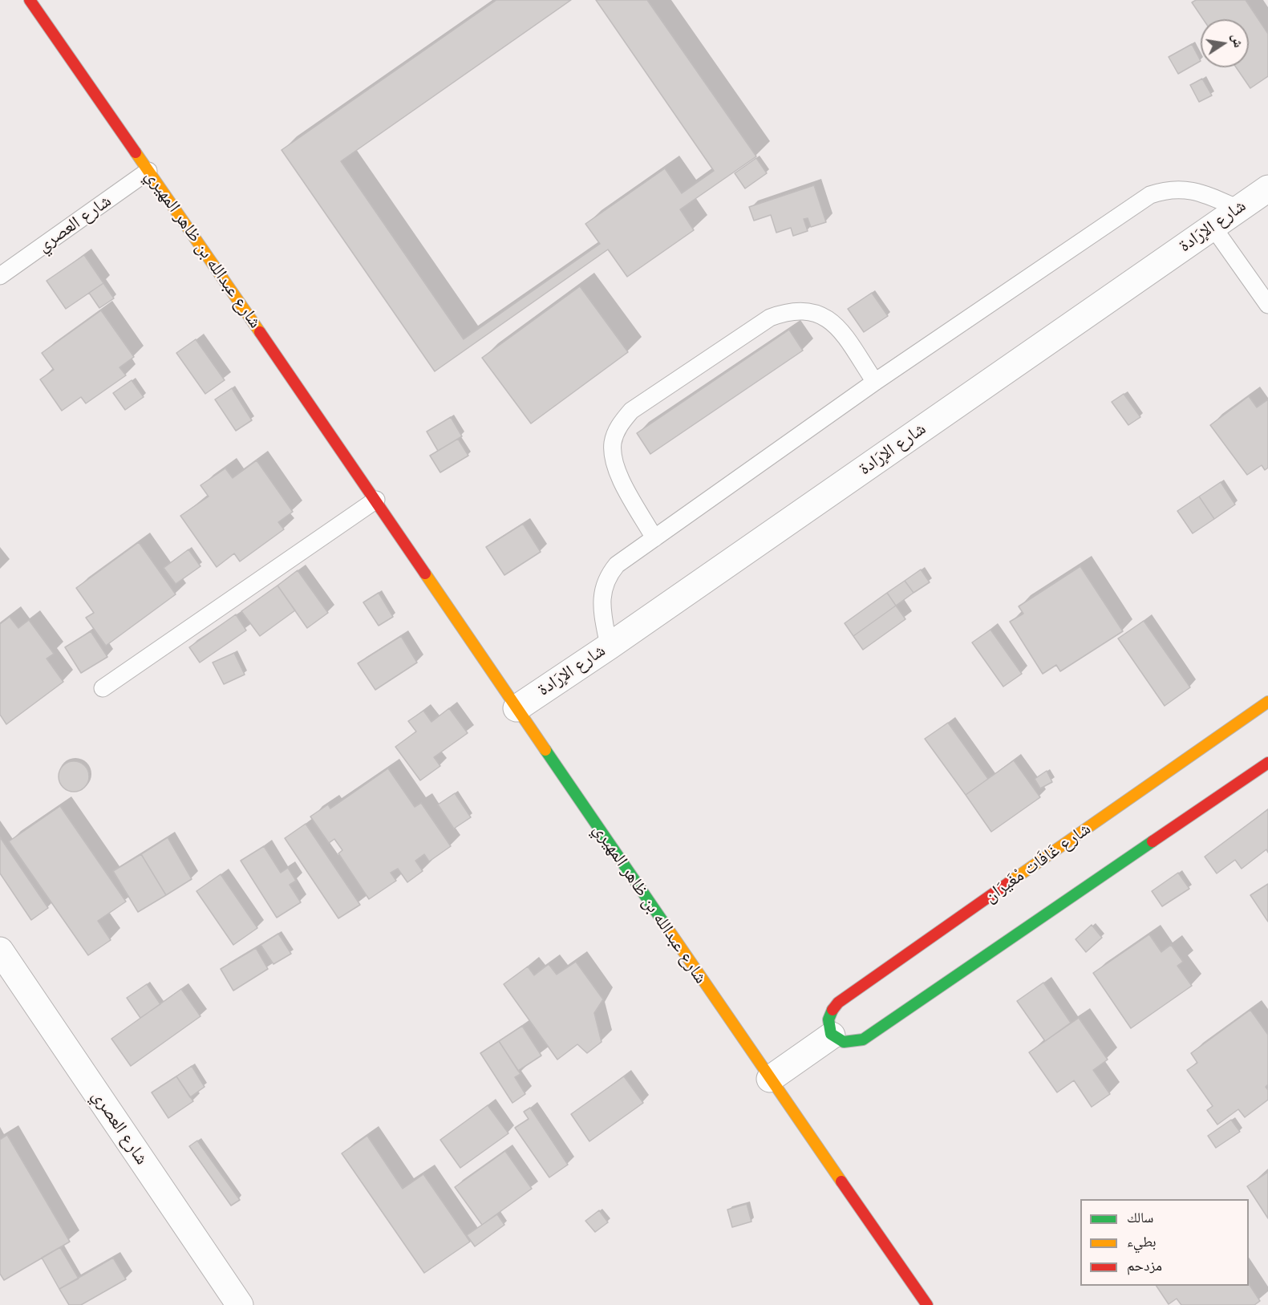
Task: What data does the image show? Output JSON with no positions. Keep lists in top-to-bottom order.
{
  "streets": {
    "street": [
      "شارع العصري",
      "شارع الإرَادة",
      "شارع عبدالله بن ظاهر المهيري",
      "شارع غَافَات مْغَيرَان"
    ]
  },
  "crossings": [
    ["شارع العصري", "شارع عبدالله بن ظاهر المهيري"],
    ["شارع الإرَادة", "شارع عبدالله بن ظاهر المهيري"]
  ],
  "legend": ["سالك", "بطيء", "مزدحم"],
  "north": "right"
}
